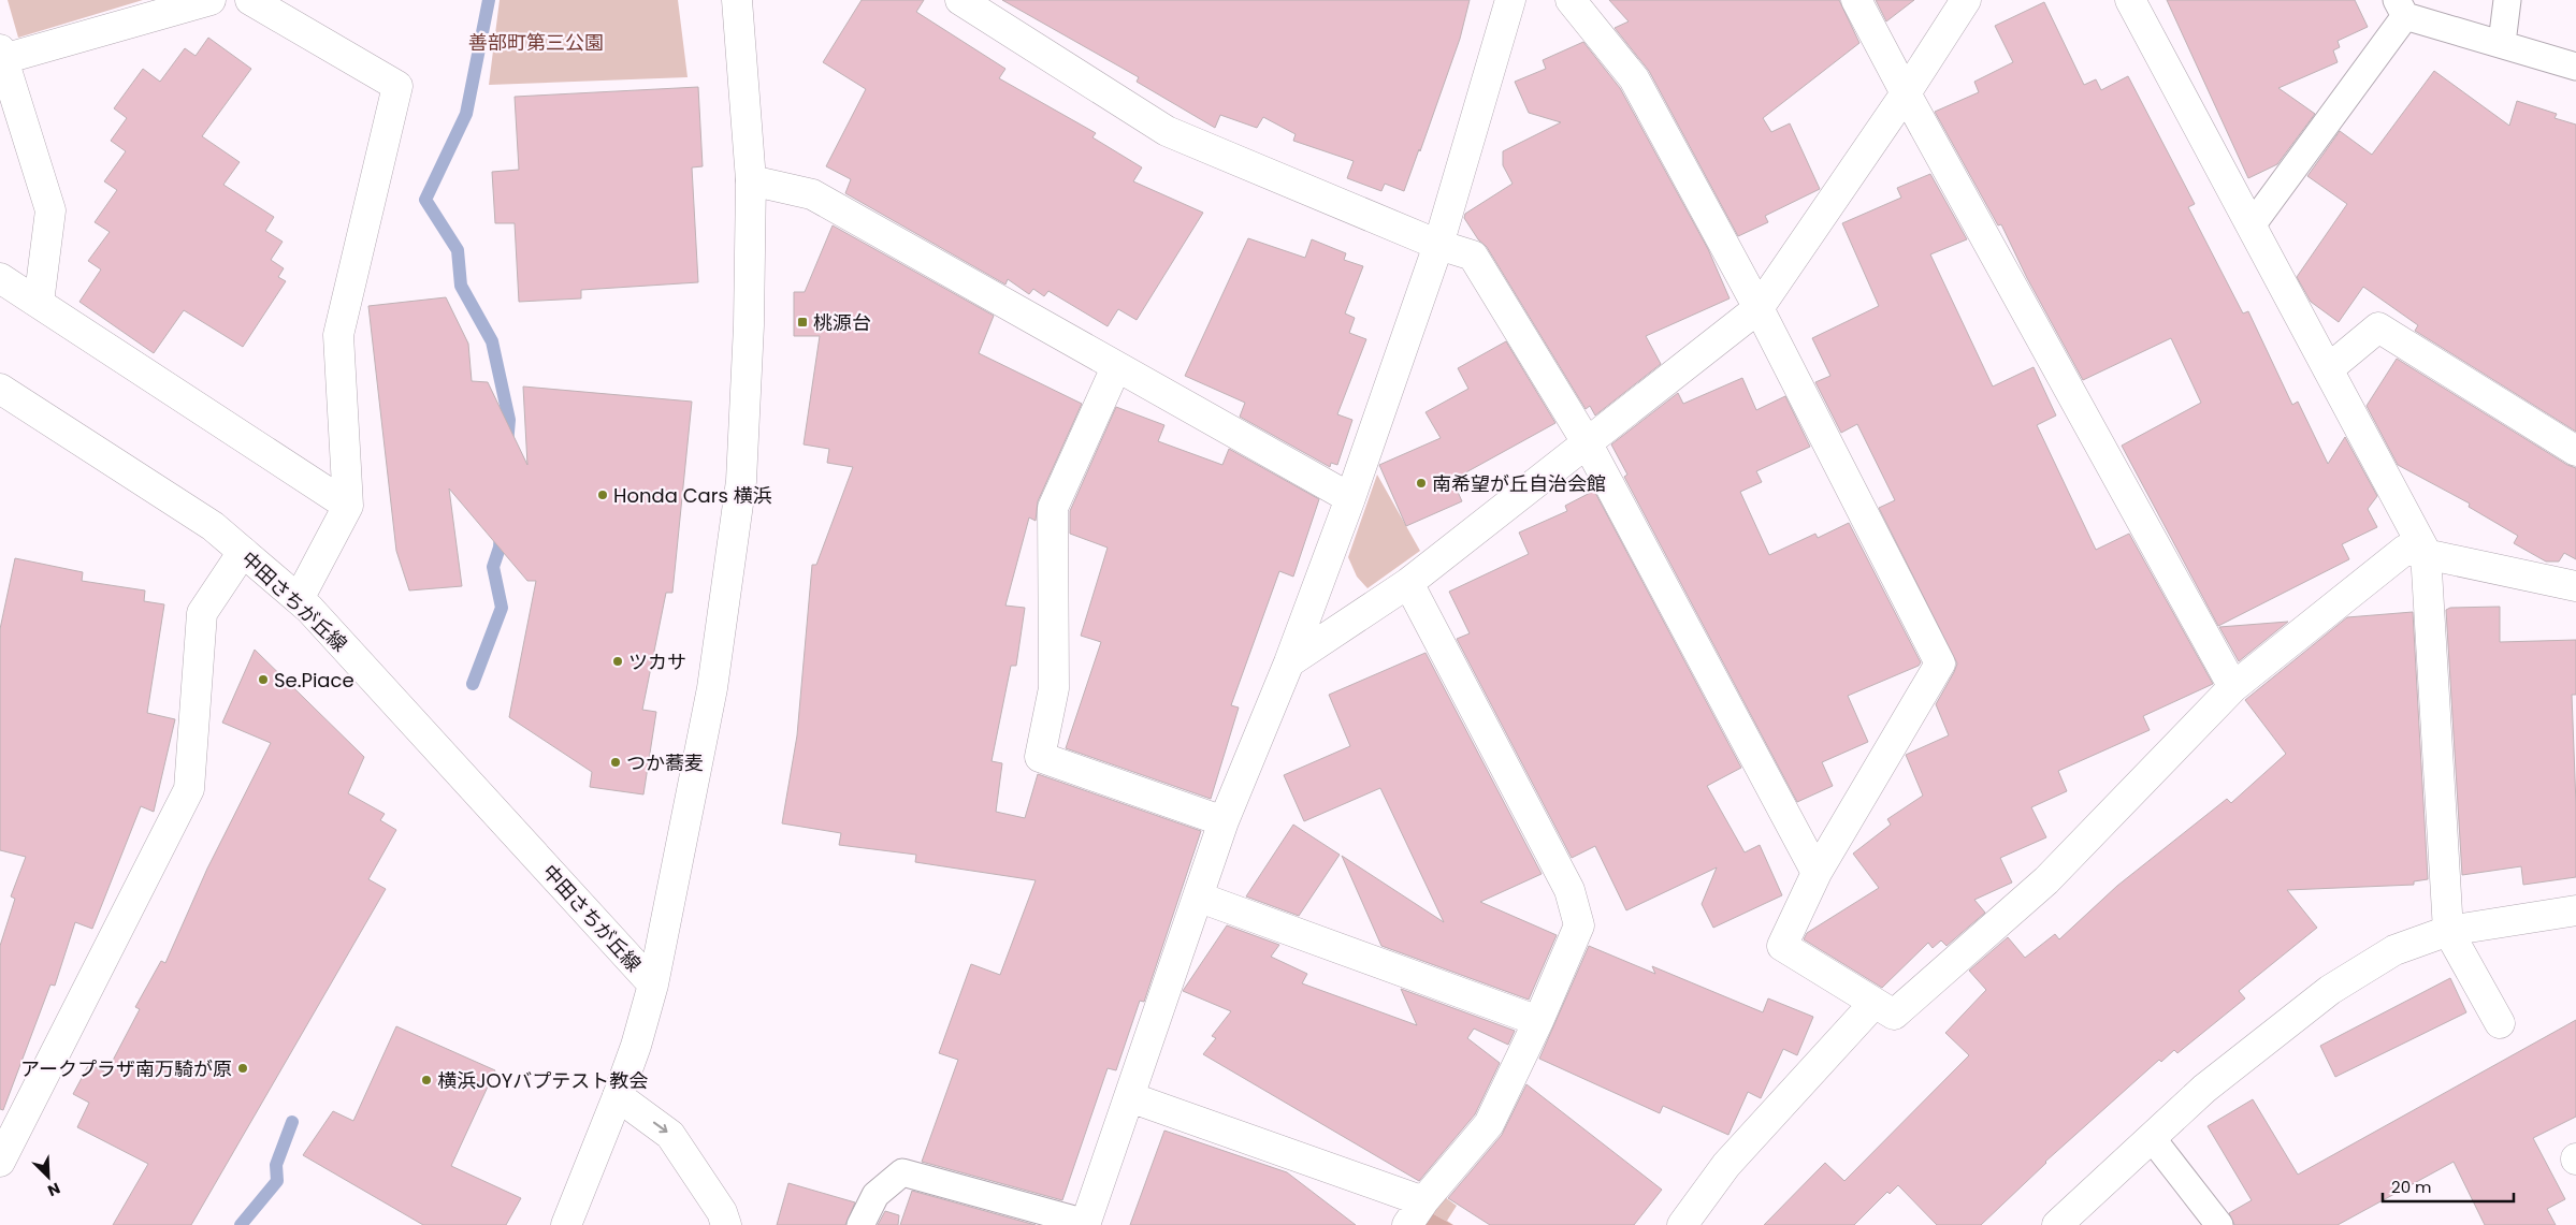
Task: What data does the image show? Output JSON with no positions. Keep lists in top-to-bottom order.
{
  "streets": {
    "street": ["中田さちが丘線"]
  },
  "parks": ["善部町第三公園"],
  "places": {
    "transit": ["桃源台"],
    "other": [
      "南希望が丘自治会館",
      "Honda Cars 横浜",
      "ツカサ",
      "Se.Piace",
      "つか蕎麦",
      "アークプラザ南万騎が原",
      "横浜JOYバプテスト教会"
    ]
  },
  "scale_bar": "20 m",
  "north": "bottom right"
}
